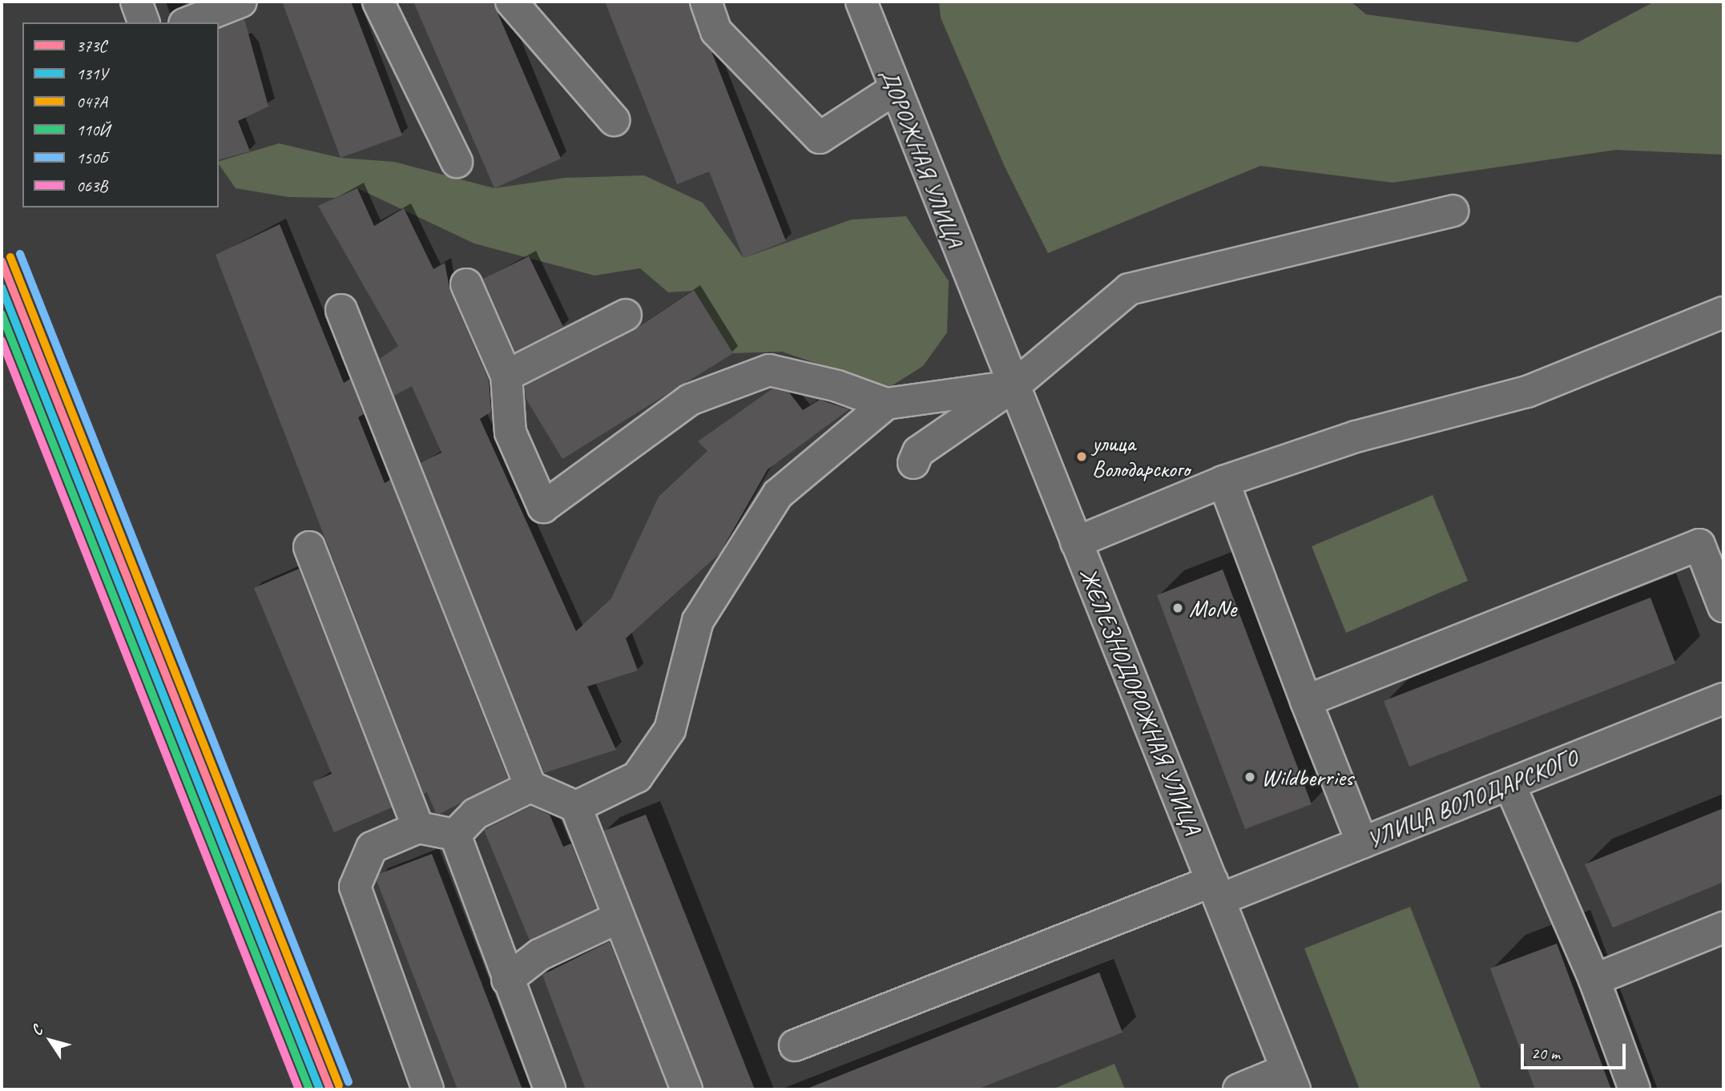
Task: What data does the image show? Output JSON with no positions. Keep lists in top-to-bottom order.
{
  "streets": {
    "main road": ["ДОРОЖНАЯ УЛИЦА", "ЖЕЛЕЗНОДОРОЖНАЯ УЛИЦА", "УЛИЦА ВОЛОДАРСКОГО"]
  },
  "crossings": [
    ["ДОРОЖНАЯ УЛИЦА", "ЖЕЛЕЗНОДОРОЖНАЯ УЛИЦА"],
    ["ЖЕЛЕЗНОДОРОЖНАЯ УЛИЦА", "УЛИЦА ВОЛОДАРСКОГО"]
  ],
  "places": ["улица Володарского", "MoNe", "Wildberries"],
  "lines": [
    "transit line 150Б",
    "transit line 047А",
    "transit line 373C",
    "transit line 131У",
    "transit line 110Й",
    "transit line 063В"
  ],
  "legend": [
    "373C",
    "131У",
    "047А",
    "110Й",
    "150Б",
    "063В"
  ],
  "scale_bar": "20 m",
  "north": "top left"
}
